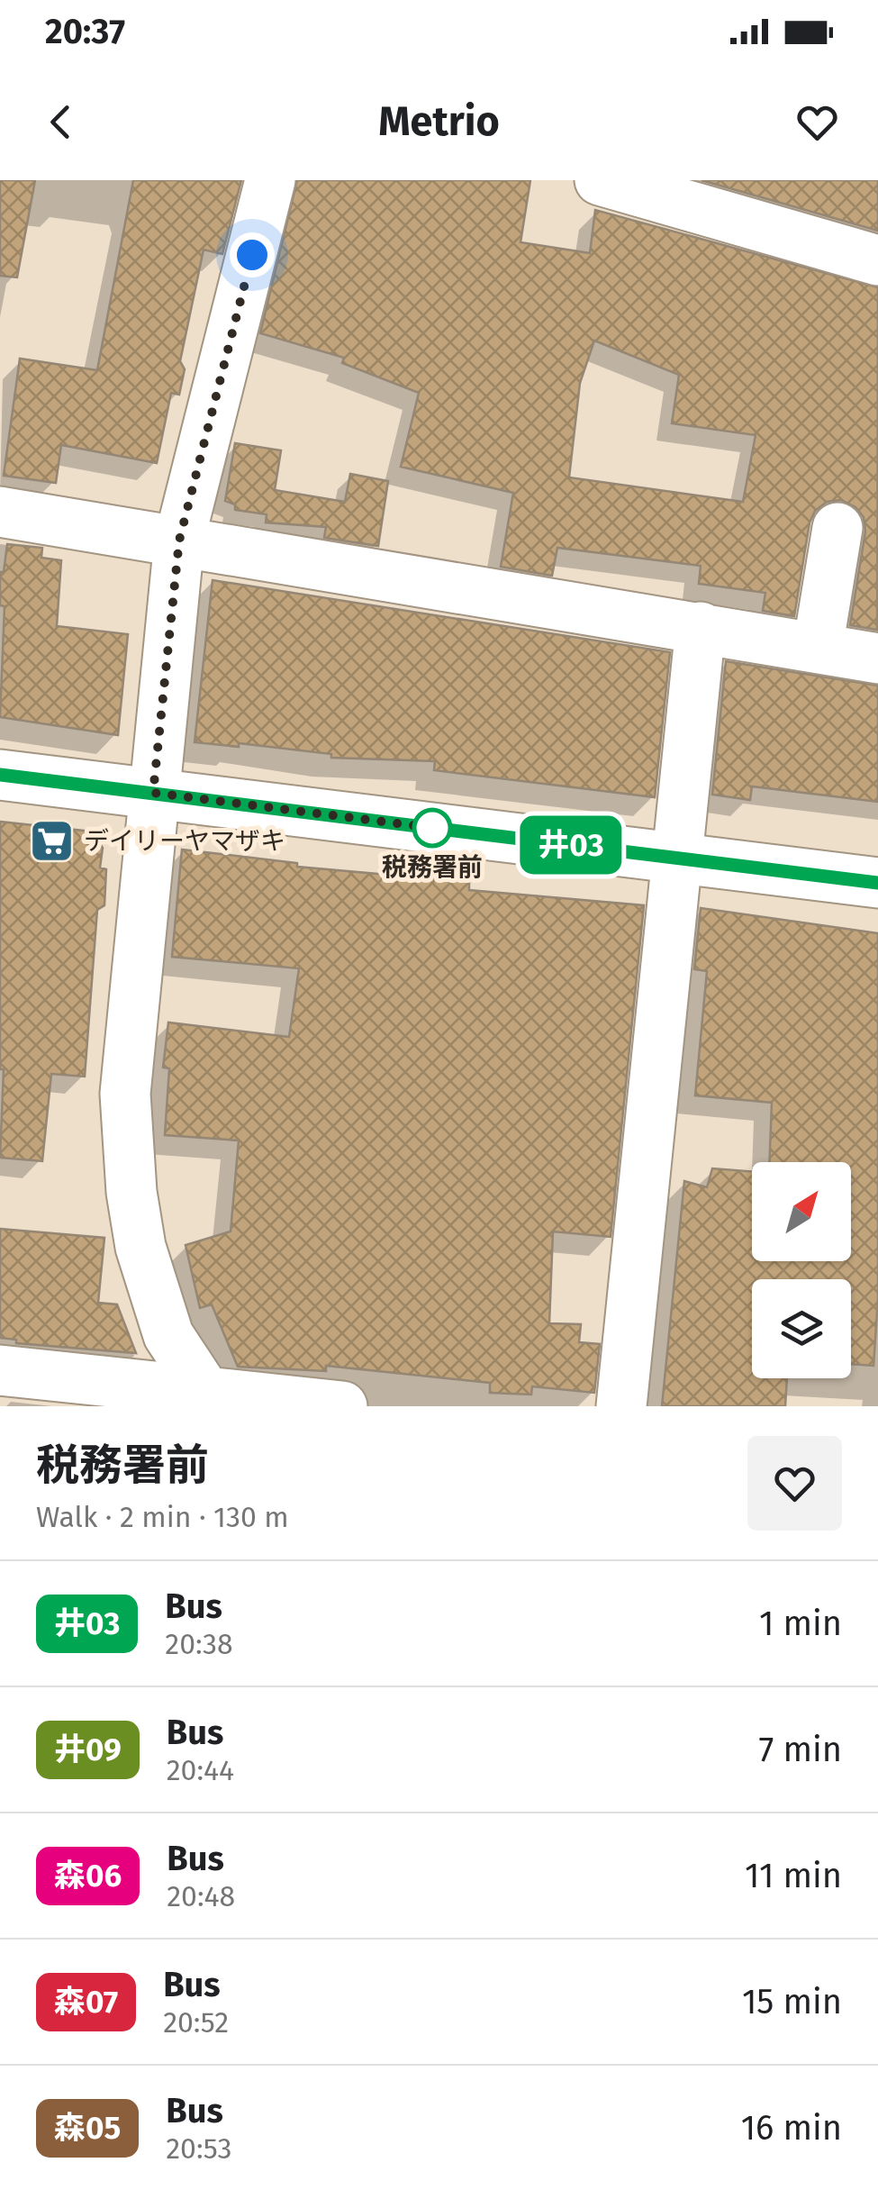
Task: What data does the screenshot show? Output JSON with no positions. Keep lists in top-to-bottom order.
{
  "places": {
    "other": ["税務署前"],
    "supermarket": ["デイリーヤマザキ"]
  },
  "lines": ["bus line 井03"],
  "north": "top right",
  "page": {
    "status": "20:37",
    "header": "Metrio",
    "on_map": "井03",
    "heading": ["税務署前", "Walk · 2 min · 130 m"],
    "list": [
      {
        "mark": "井03",
        "name": "Bus",
        "note": "20:38",
        "value": "1 min"
      },
      {
        "mark": "井09",
        "name": "Bus",
        "note": "20:44",
        "value": "7 min"
      },
      {
        "mark": "森06",
        "name": "Bus",
        "note": "20:48",
        "value": "11 min"
      },
      {
        "mark": "森07",
        "name": "Bus",
        "note": "20:52",
        "value": "15 min"
      },
      {
        "mark": "森05",
        "name": "Bus",
        "note": "20:53",
        "value": "16 min"
      }
    ]
  }
}
